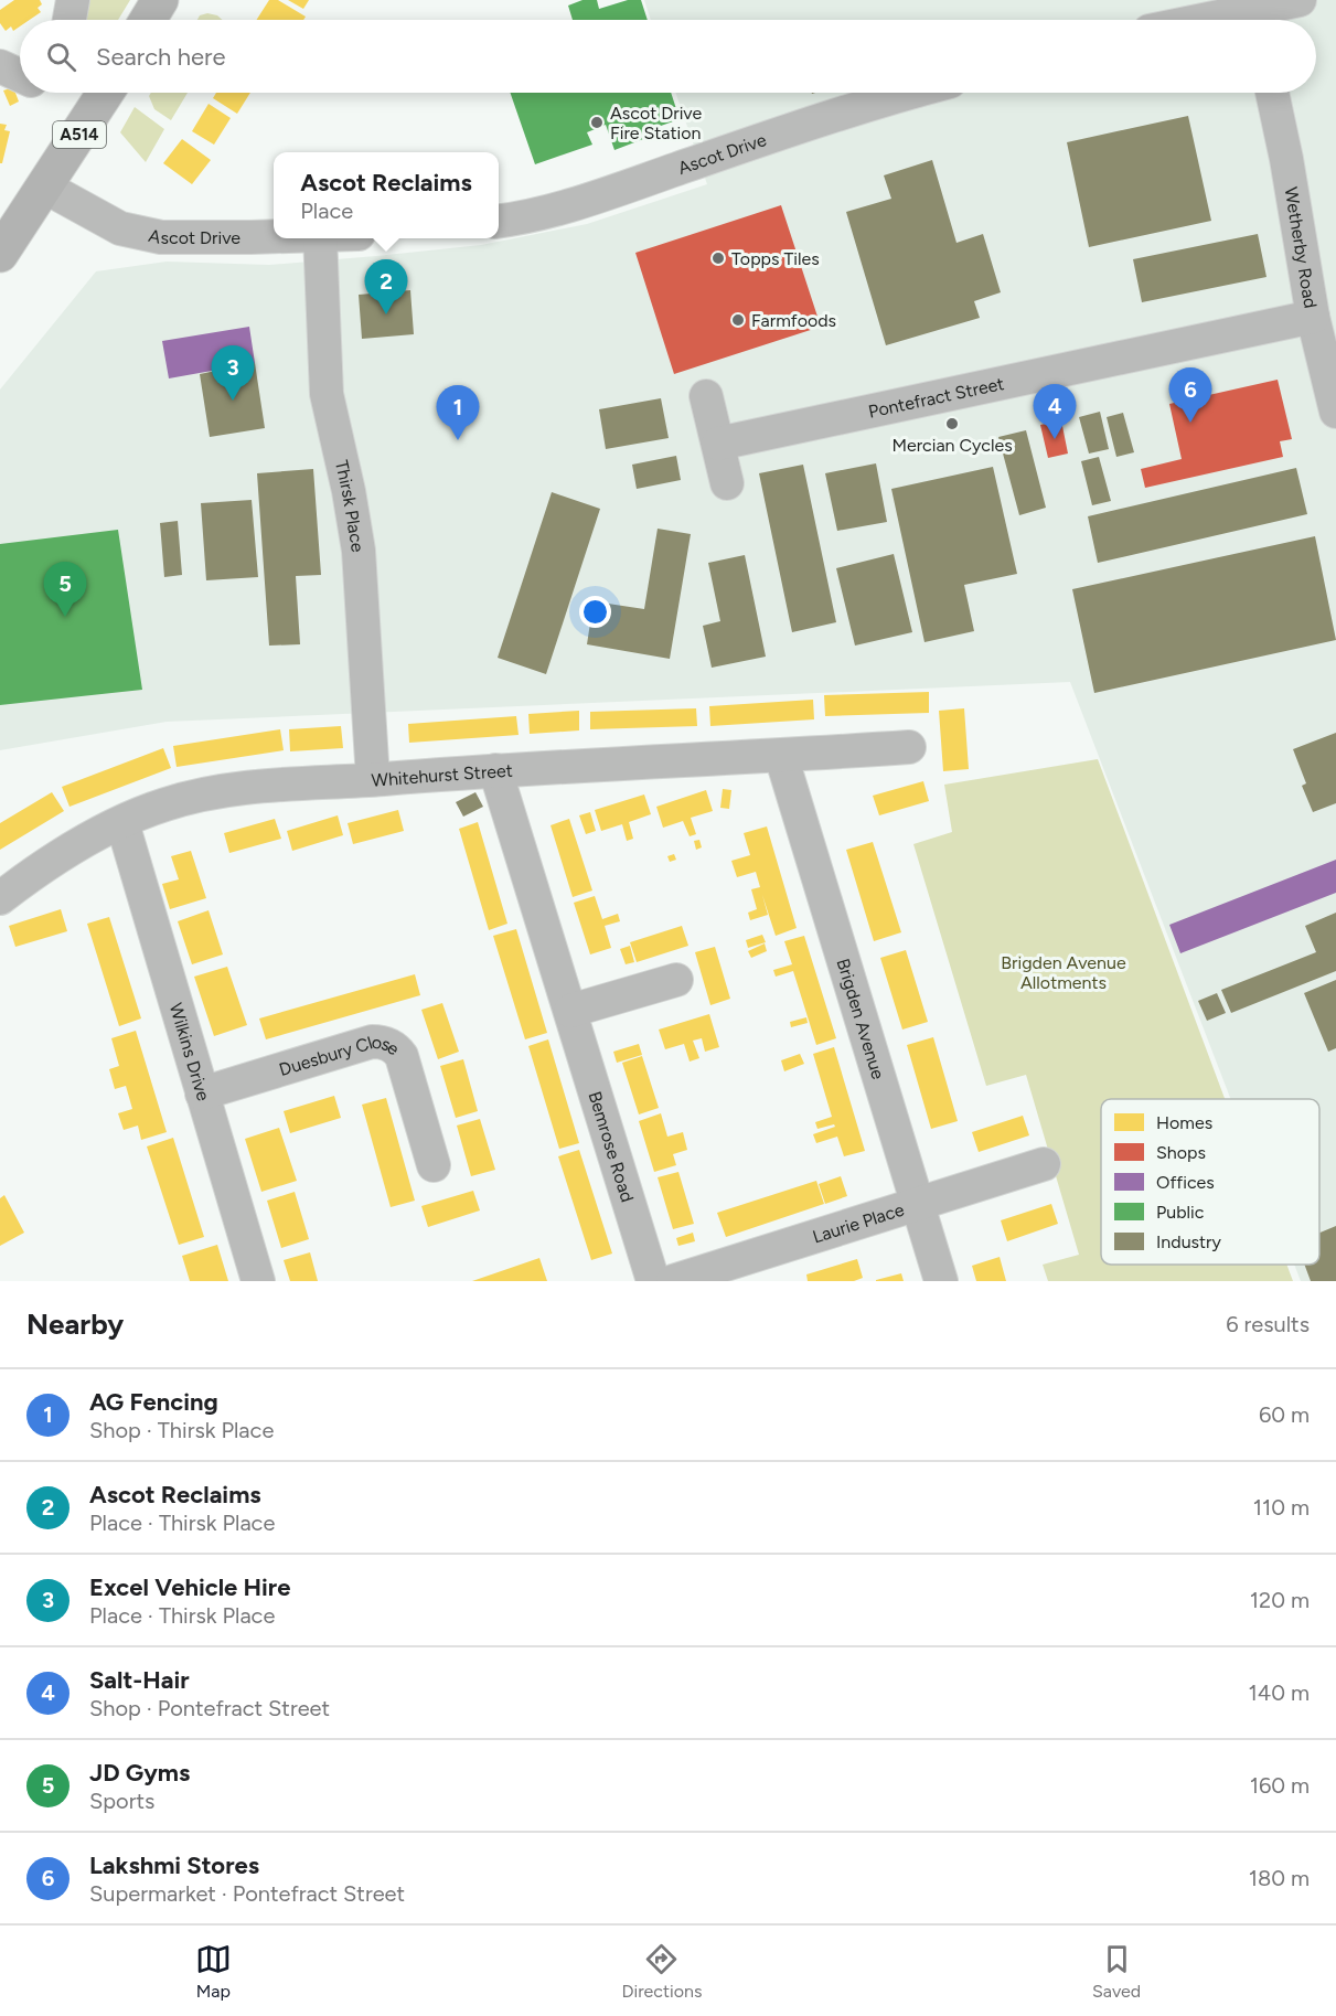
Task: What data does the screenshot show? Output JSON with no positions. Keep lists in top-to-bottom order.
{
  "streets": {
    "main road": ["A514"],
    "street": [
      "Ascot Drive",
      "Wetherby Road",
      "Pontefract Street",
      "Thirsk Place",
      "Whitehurst Street",
      "Brigden Avenue",
      "Wilkins Drive",
      "Duesbury Close",
      "Bemrose Road",
      "Laurie Place"
    ]
  },
  "crossings": [
    ["A514", "Ascot Drive"],
    ["Wetherby Road", "Pontefract Street"],
    ["Thirsk Place", "Whitehurst Street"],
    ["Whitehurst Street", "Brigden Avenue"],
    ["Whitehurst Street", "Wilkins Drive"],
    ["Whitehurst Street", "Bemrose Road"],
    ["Brigden Avenue", "Laurie Place"],
    ["Wilkins Drive", "Duesbury Close"]
  ],
  "parks": ["Brigden Avenue Allotments"],
  "places": [
    "Ascot Drive Fire Station",
    "Topps Tiles",
    "Farmfoods",
    "Mercian Cycles"
  ],
  "legend": [
    "Homes",
    "Shops",
    "Offices",
    "Public",
    "Industry"
  ],
  "page": {
    "search": "Search here",
    "popup": ["Ascot Reclaims", "Place"],
    "pins": [
      "2",
      "3",
      "6",
      "4",
      "1",
      "5"
    ],
    "heading": ["Nearby", "6 results"],
    "list": [
      {
        "mark": "1",
        "name": "AG Fencing",
        "note": "Shop · Thirsk Place",
        "value": "60 m"
      },
      {
        "mark": "2",
        "name": "Ascot Reclaims",
        "note": "Place · Thirsk Place",
        "value": "110 m"
      },
      {
        "mark": "3",
        "name": "Excel Vehicle Hire",
        "note": "Place · Thirsk Place",
        "value": "120 m"
      },
      {
        "mark": "4",
        "name": "Salt-Hair",
        "note": "Shop · Pontefract Street",
        "value": "140 m"
      },
      {
        "mark": "5",
        "name": "JD Gyms",
        "note": "Sports",
        "value": "160 m"
      },
      {
        "mark": "6",
        "name": "Lakshmi Stores",
        "note": "Supermarket · Pontefract Street",
        "value": "180 m"
      }
    ],
    "nav": ["Map", "Directions", "Saved"]
  }
}
